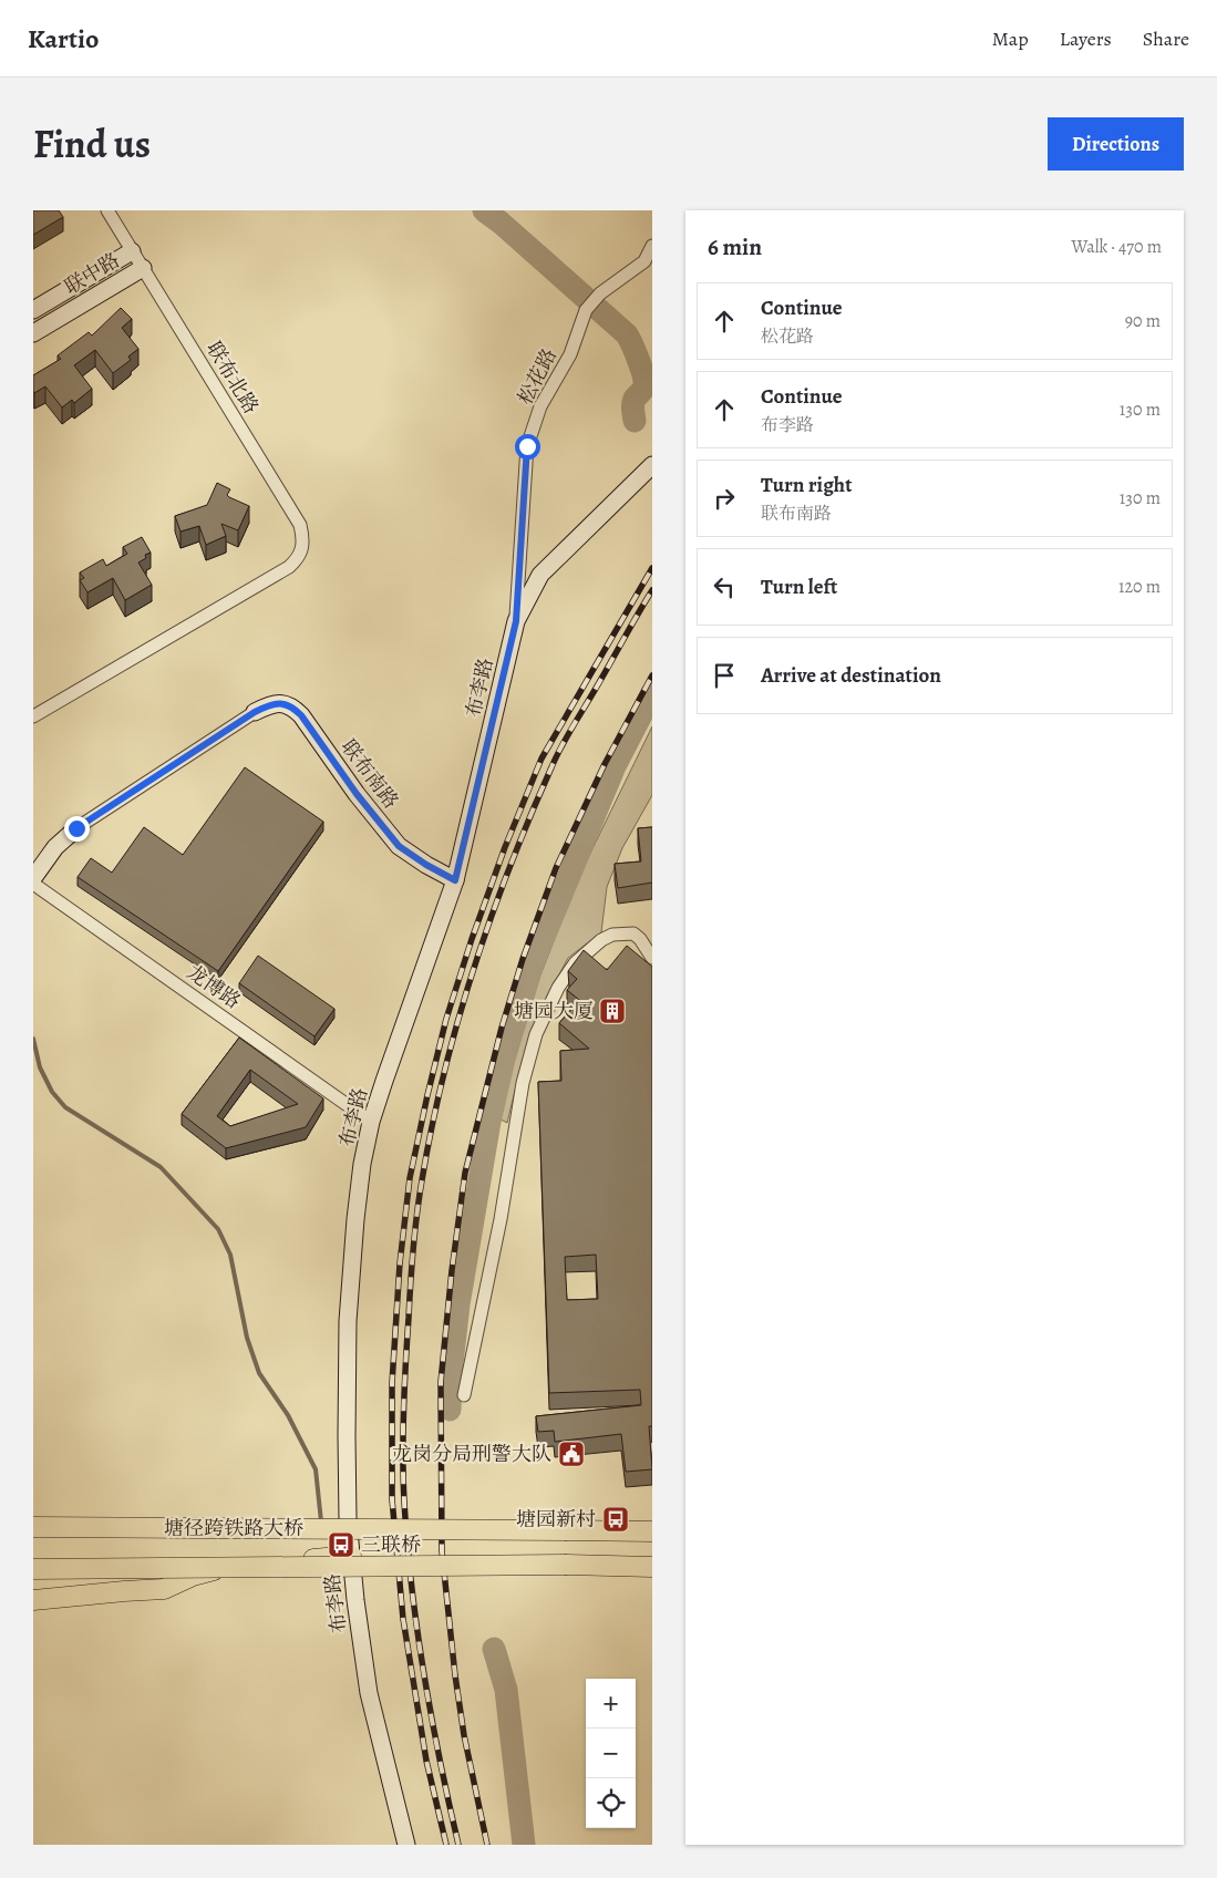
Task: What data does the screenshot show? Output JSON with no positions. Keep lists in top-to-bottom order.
{
  "streets": {
    "main road": [
      "联中路",
      "布李路",
      "联布南路",
      "塘径跨铁路大桥"
    ],
    "street": ["松花路", "联布北路", "龙博路"]
  },
  "crossings": [
    ["联中路", "联布北路"],
    ["松花路", "布李路"],
    ["布李路", "联布南路"],
    ["布李路", "龙博路"]
  ],
  "places": {
    "building": ["塘园大厦"],
    "public building": ["龙岗分局刑警大队"],
    "bus stop": ["塘园新村", "三联桥"]
  },
  "page": {
    "header": "Kartio",
    "nav": ["Map", "Layers", "Share"],
    "title": "Find us",
    "buttons": "Directions",
    "heading": ["6 min", "Walk · 470 m"],
    "list": [
      ["Continue", "松花路", "90 m"],
      ["Continue", "布李路", "130 m"],
      ["Turn right", "联布南路", "130 m"],
      ["Turn left", "120 m"],
      "Arrive at destination"
    ],
    "map_buttons": ["+", "−"]
  }
}
